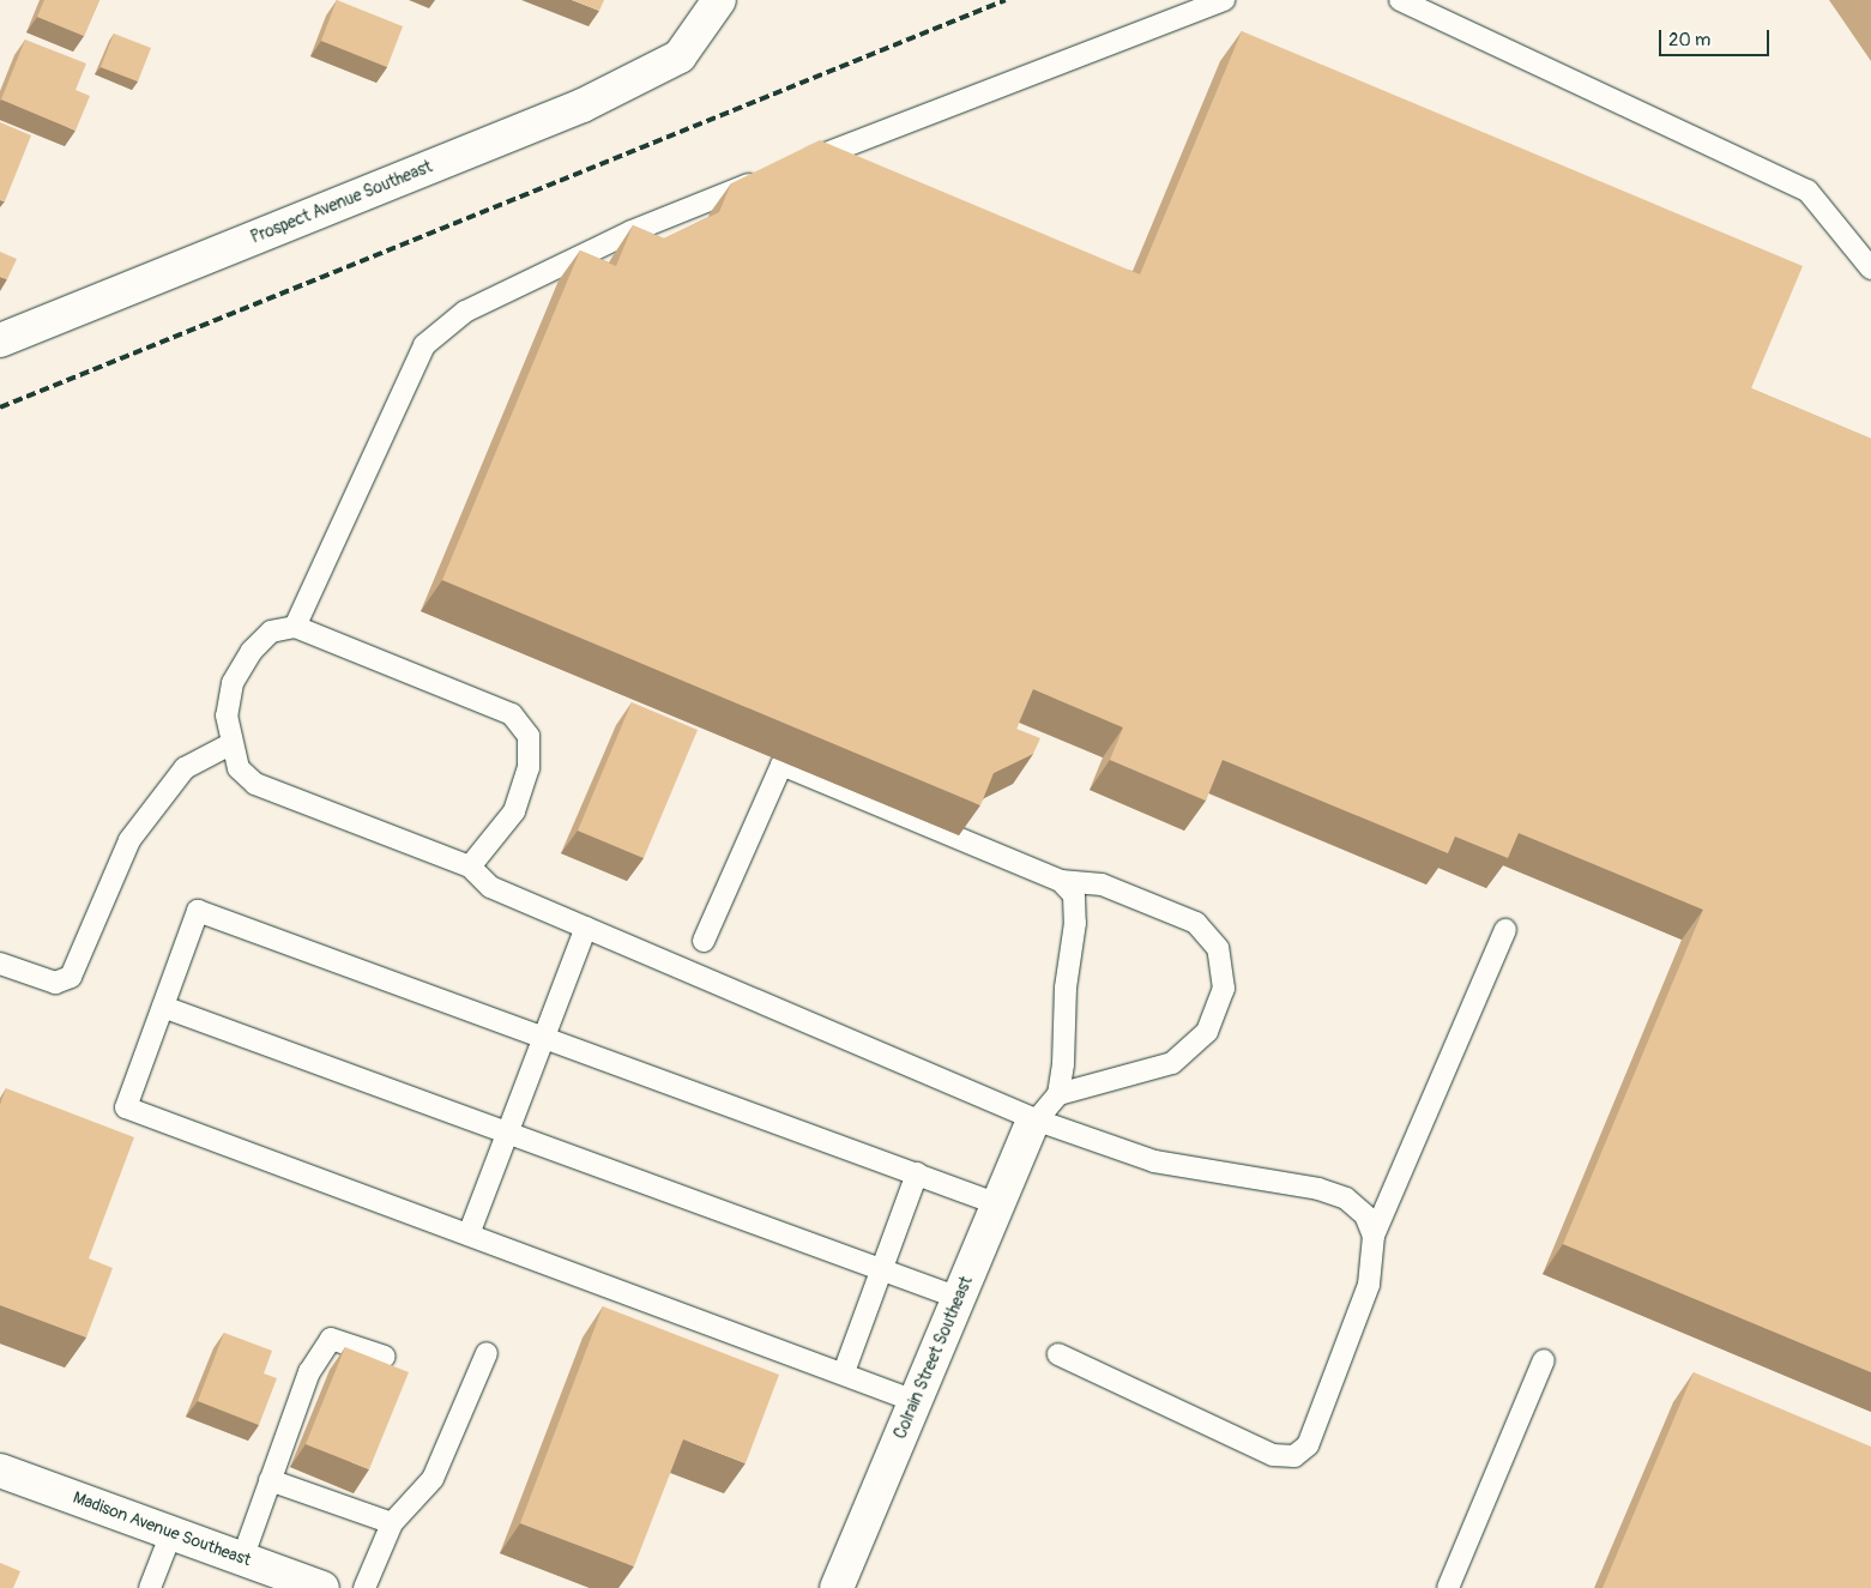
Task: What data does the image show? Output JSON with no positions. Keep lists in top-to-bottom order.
{
  "streets": {
    "street": ["Prospect Avenue Southeast", "Colrain Street Southeast", "Madison Avenue Southeast"]
  },
  "scale_bar": "20 m"
}
